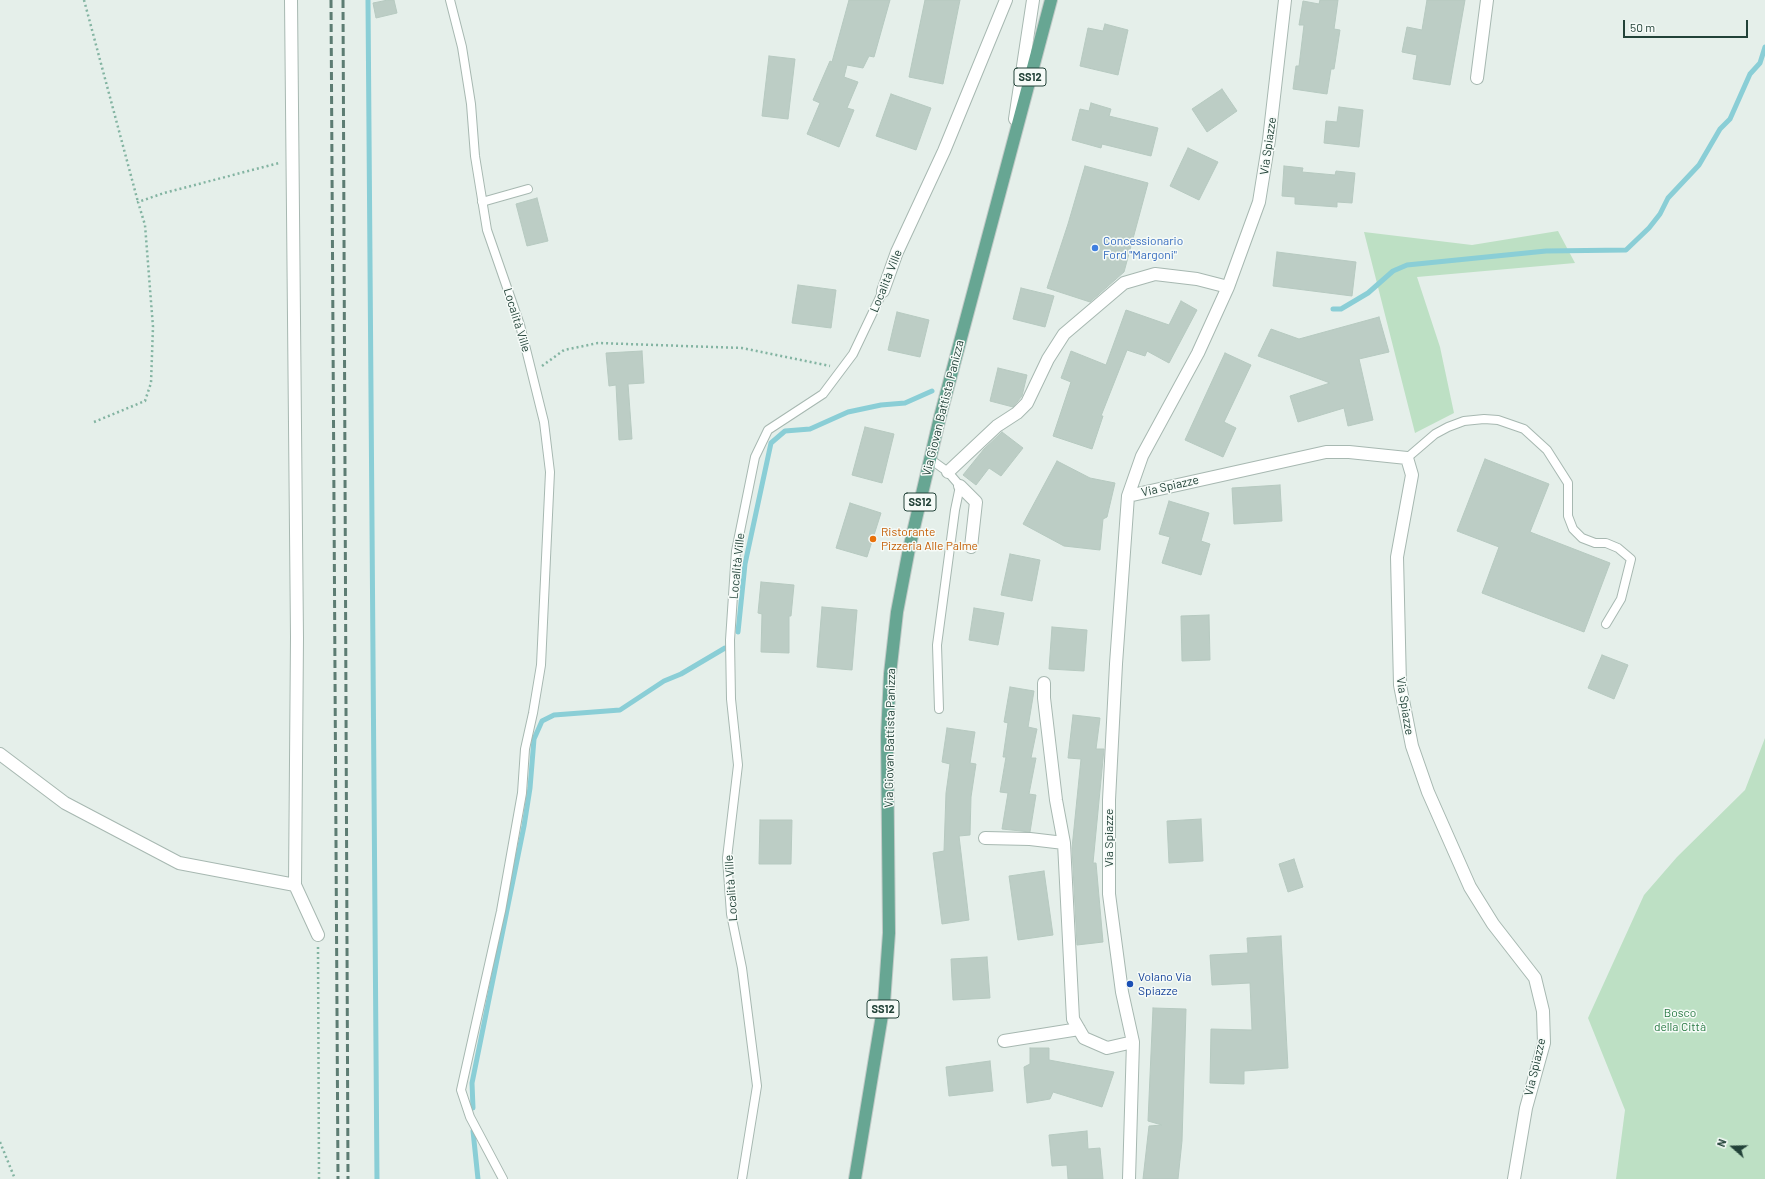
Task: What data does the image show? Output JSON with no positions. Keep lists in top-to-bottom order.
{
  "streets": {
    "main road": ["SS12", "Via Giovan Battista Panizza"],
    "street": ["Via Spiazze", "Località Ville"]
  },
  "parks": ["Bosco della Città"],
  "places": ["Concessionario Ford \"Margoni\"", "Ristorante Pizzeria Alle Palme", "Volano Via Spiazze"],
  "scale_bar": "50 m",
  "north": "left"
}
